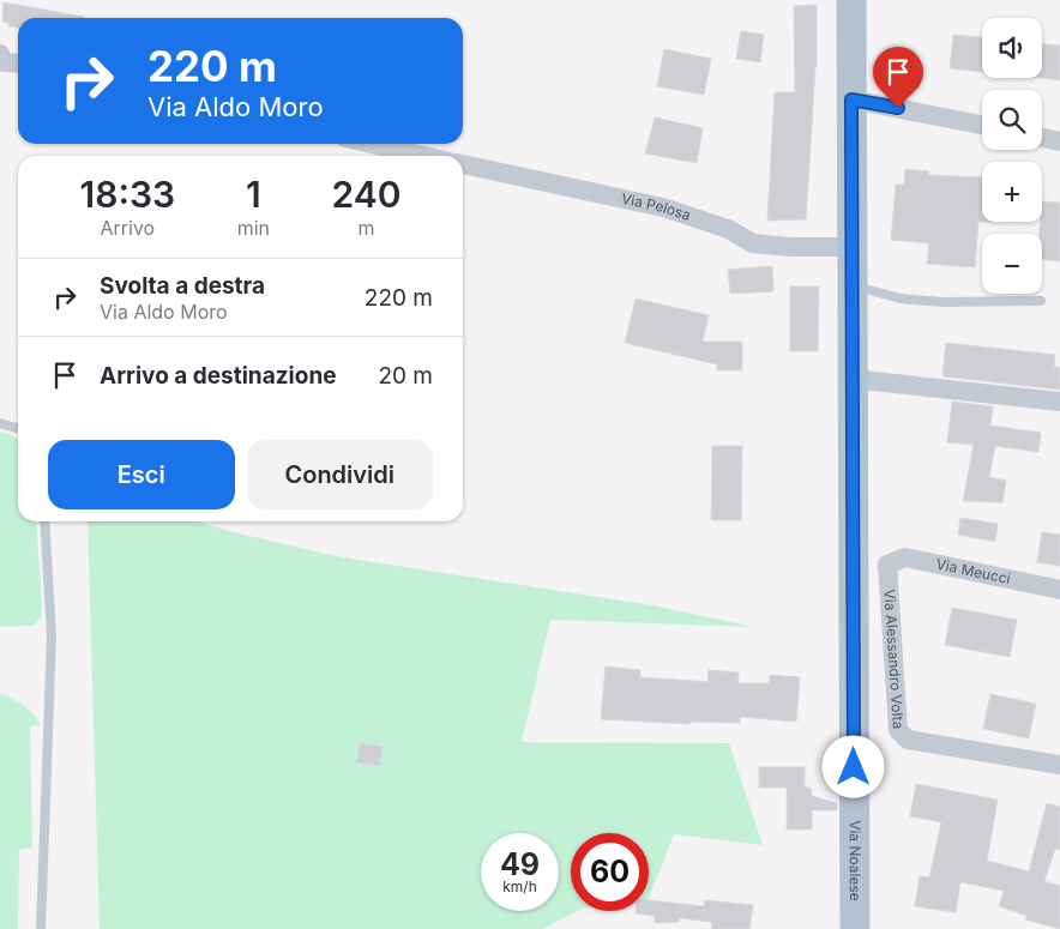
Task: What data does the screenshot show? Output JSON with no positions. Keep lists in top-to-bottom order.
{
  "streets": {
    "main road": ["Via Noalese"],
    "street": ["Via Pelosa", "Via Meucci", "Via Alessandro Volta"]
  },
  "crossings": [
    ["Via Pelosa", "Via Noalese"],
    ["Via Meucci", "Via Alessandro Volta"]
  ],
  "page": {
    "map_buttons": ["+", "−"],
    "turn": ["220 m", "Via Aldo Moro"],
    "eta": [
      "18:33",
      "Arrivo",
      "1",
      "min",
      "240",
      "m"
    ],
    "list": [
      {
        "name": "Svolta a destra",
        "note": "Via Aldo Moro",
        "value": "220 m"
      },
      {
        "name": "Arrivo a destinazione",
        "value": "20 m"
      }
    ],
    "buttons": ["Esci", "Condividi"],
    "speed": "49 km/h",
    "limit": "60"
  }
}
